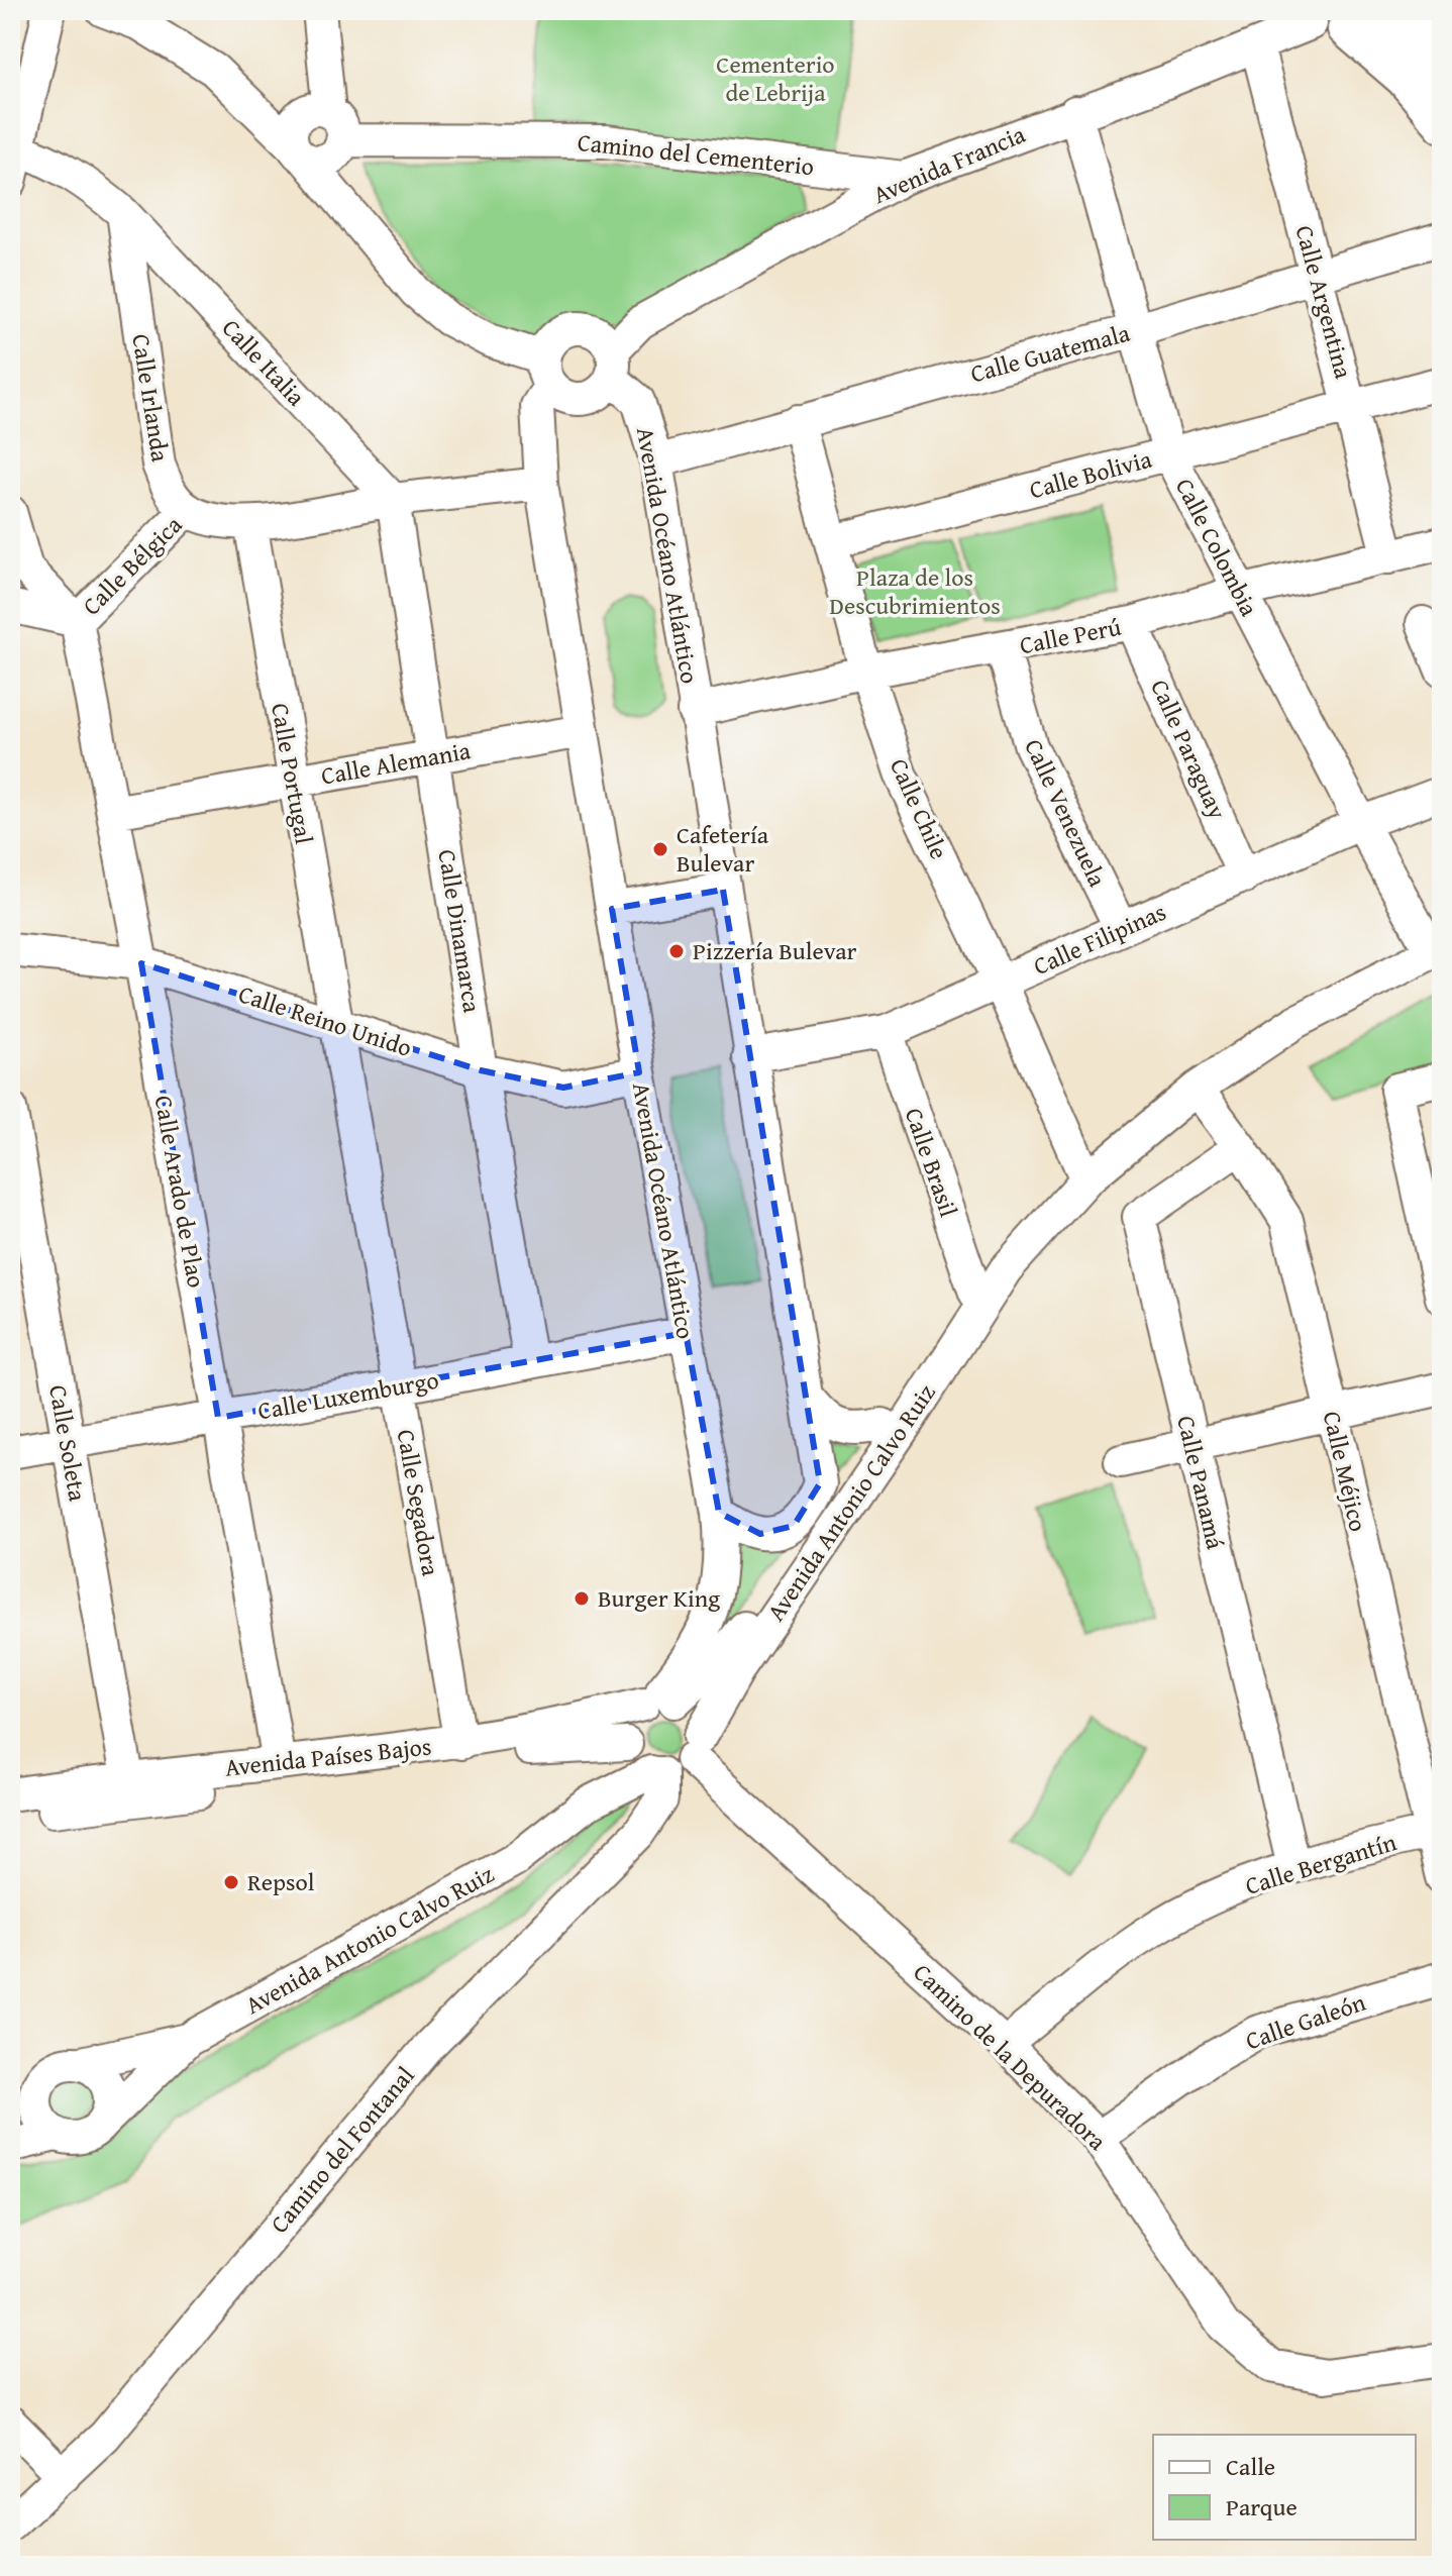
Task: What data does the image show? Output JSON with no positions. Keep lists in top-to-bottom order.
{
  "streets": {
    "street": [
      "Camino del Cementerio",
      "Avenida Francia",
      "Calle Argentina",
      "Calle Guatemala",
      "Calle Italia",
      "Calle Irlanda",
      "Calle Bolivia",
      "Calle Colombia",
      "Avenida Océano Atlántico",
      "Calle Bélgica",
      "Calle Perú",
      "Calle Paraguay",
      "Calle Alemania",
      "Calle Portugal",
      "Calle Chile",
      "Calle Venezuela",
      "Calle Dinamarca",
      "Calle Filipinas",
      "Calle Reino Unido",
      "Calle Brasil",
      "Calle Arado de Plao",
      "Calle Luxemburgo",
      "Calle Soleta",
      "Calle Méjico",
      "Calle Panamá",
      "Calle Segadora",
      "Avenida Antonio Calvo Ruiz",
      "Avenida Países Bajos",
      "Calle Bergantín",
      "Calle Galeón",
      "Camino de la Depuradora",
      "Camino del Fontanal"
    ]
  },
  "crossings": [
    ["Camino del Cementerio", "Avenida Francia"],
    ["Avenida Francia", "Calle Argentina"],
    ["Avenida Francia", "Calle Colombia"],
    ["Avenida Francia", "Avenida Océano Atlántico"],
    ["Calle Argentina", "Calle Guatemala"],
    ["Calle Argentina", "Calle Bolivia"],
    ["Calle Argentina", "Calle Perú"],
    ["Calle Guatemala", "Calle Colombia"],
    ["Calle Guatemala", "Avenida Océano Atlántico"],
    ["Calle Guatemala", "Calle Chile"],
    ["Calle Italia", "Calle Irlanda"],
    ["Calle Italia", "Calle Dinamarca"],
    ["Calle Irlanda", "Calle Bélgica"],
    ["Calle Bolivia", "Calle Colombia"],
    ["Calle Bolivia", "Calle Chile"],
    ["Calle Colombia", "Calle Perú"],
    ["Calle Colombia", "Calle Filipinas"],
    ["Calle Colombia", "Avenida Antonio Calvo Ruiz"],
    ["Avenida Océano Atlántico", "Calle Perú"],
    ["Avenida Océano Atlántico", "Calle Alemania"],
    ["Avenida Océano Atlántico", "Calle Filipinas"],
    ["Avenida Océano Atlántico", "Calle Reino Unido"],
    ["Avenida Océano Atlántico", "Calle Luxemburgo"],
    ["Avenida Océano Atlántico", "Avenida Antonio Calvo Ruiz"],
    ["Avenida Océano Atlántico", "Avenida Países Bajos"],
    ["Avenida Océano Atlántico", "Camino de la Depuradora"],
    ["Avenida Océano Atlántico", "Camino del Fontanal"],
    ["Calle Bélgica", "Calle Arado de Plao"],
    ["Calle Perú", "Calle Paraguay"],
    ["Calle Perú", "Calle Chile"],
    ["Calle Perú", "Calle Venezuela"],
    ["Calle Paraguay", "Calle Filipinas"],
    ["Calle Alemania", "Calle Portugal"],
    ["Calle Alemania", "Calle Dinamarca"],
    ["Calle Alemania", "Calle Arado de Plao"],
    ["Calle Portugal", "Calle Reino Unido"],
    ["Calle Portugal", "Calle Segadora"],
    ["Calle Chile", "Calle Filipinas"],
    ["Calle Chile", "Avenida Antonio Calvo Ruiz"],
    ["Calle Venezuela", "Calle Filipinas"],
    ["Calle Dinamarca", "Calle Reino Unido"],
    ["Calle Dinamarca", "Calle Luxemburgo"],
    ["Calle Filipinas", "Calle Brasil"],
    ["Calle Reino Unido", "Calle Arado de Plao"],
    ["Calle Reino Unido", "Calle Segadora"],
    ["Calle Brasil", "Avenida Antonio Calvo Ruiz"],
    ["Calle Arado de Plao", "Calle Luxemburgo"],
    ["Calle Arado de Plao", "Avenida Países Bajos"],
    ["Calle Luxemburgo", "Calle Soleta"],
    ["Calle Luxemburgo", "Calle Segadora"],
    ["Calle Soleta", "Avenida Países Bajos"],
    ["Calle Méjico", "Calle Panamá"],
    ["Calle Méjico", "Avenida Antonio Calvo Ruiz"],
    ["Calle Méjico", "Calle Bergantín"],
    ["Calle Panamá", "Calle Bergantín"],
    ["Calle Segadora", "Avenida Países Bajos"],
    ["Avenida Antonio Calvo Ruiz", "Avenida Países Bajos"],
    ["Avenida Antonio Calvo Ruiz", "Camino de la Depuradora"],
    ["Avenida Antonio Calvo Ruiz", "Camino del Fontanal"],
    ["Avenida Países Bajos", "Camino de la Depuradora"],
    ["Avenida Países Bajos", "Camino del Fontanal"],
    ["Calle Bergantín", "Camino de la Depuradora"],
    ["Calle Galeón", "Camino de la Depuradora"],
    ["Camino de la Depuradora", "Camino del Fontanal"]
  ],
  "parks": ["Cementerio de Lebrija", "Plaza de los Descubrimientos"],
  "places": [
    "Cafetería Bulevar",
    "Pizzería Bulevar",
    "Burger King",
    "Repsol"
  ],
  "legend": ["Calle", "Parque"]
}
